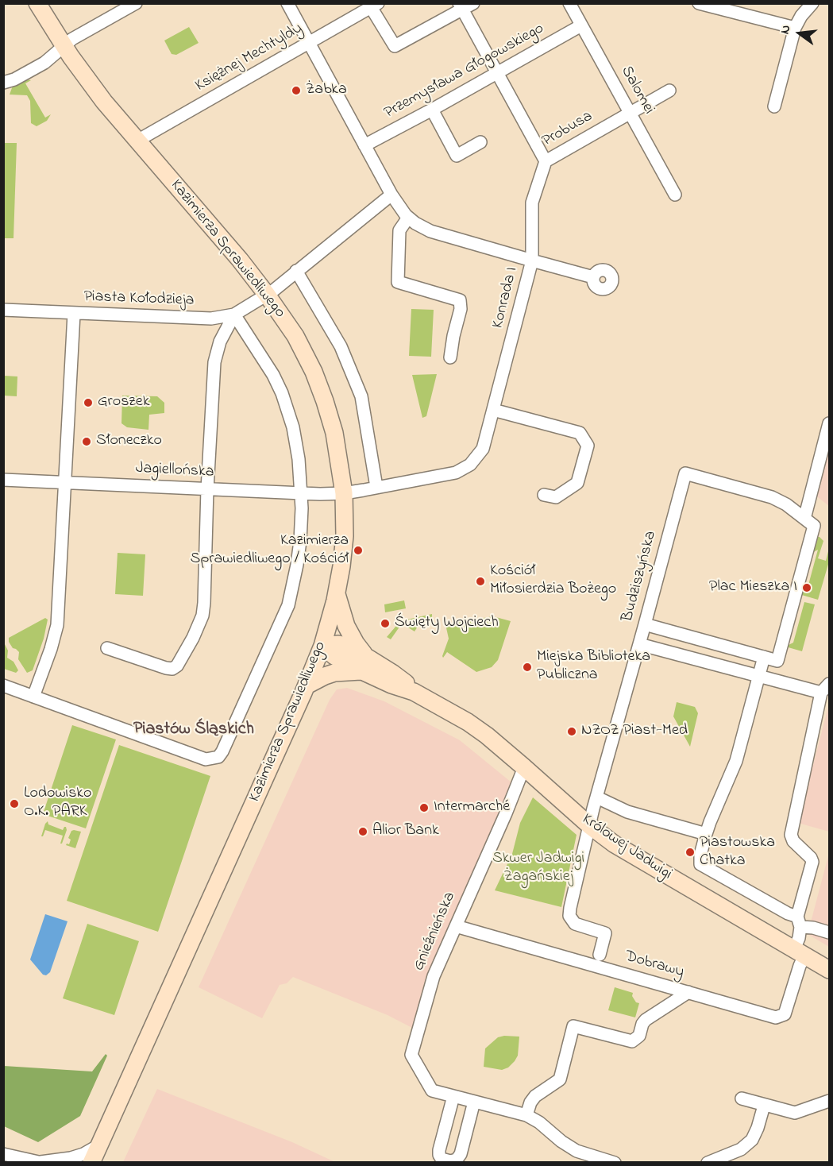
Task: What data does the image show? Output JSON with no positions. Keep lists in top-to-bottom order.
{
  "streets": {
    "street": [
      "Księżnej Mechtyldy",
      "Przemysława Głogowskiego",
      "Salomei",
      "Probusa",
      "Kazimierza Sprawiedliwego",
      "Konrada I",
      "Piasta Kołodzieja",
      "Jagiellońska",
      "Budziszyńska",
      "Królowej Jadwigi",
      "Gnieźnieńska",
      "Dobrawy"
    ]
  },
  "crossings": [
    ["Księżnej Mechtyldy", "Kazimierza Sprawiedliwego"],
    ["Księżnej Mechtyldy", "Konrada I"],
    ["Przemysława Głogowskiego", "Salomei"],
    ["Przemysława Głogowskiego", "Konrada I"],
    ["Salomei", "Probusa"],
    ["Probusa", "Konrada I"],
    ["Kazimierza Sprawiedliwego", "Konrada I"],
    ["Kazimierza Sprawiedliwego", "Piasta Kołodzieja"],
    ["Kazimierza Sprawiedliwego", "Jagiellońska"],
    ["Kazimierza Sprawiedliwego", "Królowej Jadwigi"],
    ["Konrada I", "Jagiellońska"],
    ["Budziszyńska", "Królowej Jadwigi"],
    ["Królowej Jadwigi", "Gnieźnieńska"],
    ["Królowej Jadwigi", "Dobrawy"],
    ["Gnieźnieńska", "Dobrawy"]
  ],
  "districts": ["Piastów Śląskich"],
  "parks": ["Skwer Jadwigi Żagańskiej"],
  "places": [
    "Żabka",
    "Groszek",
    "Słoneczko",
    "Kazimierza Sprawiedliwego / Kościół",
    "Kościół Miłosierdzia Bożego",
    "Plac Mieszka I",
    "Święty Wojciech",
    "Miejska Biblioteka Publiczna",
    "NZOZ Piast-Med",
    "Lodowisko O.K. PARK",
    "Intermarché",
    "Alior Bank",
    "Piastowska Chatka"
  ],
  "north": "left"
}
